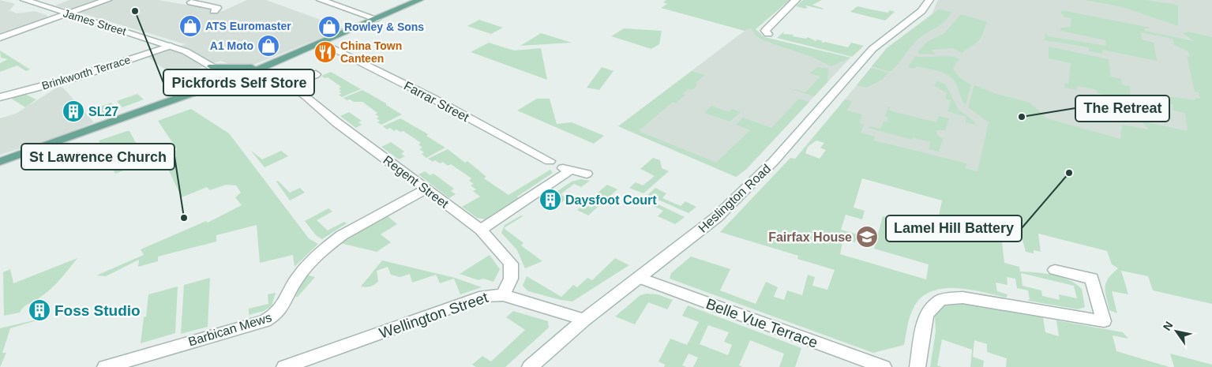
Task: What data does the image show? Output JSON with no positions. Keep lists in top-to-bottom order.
{
  "streets": {
    "street": [
      "James Street",
      "Brinkworth Terrace",
      "Farrar Street",
      "Regent Street",
      "Heslington Road",
      "Wellington Street",
      "Belle Vue Terrace",
      "Barbican Mews"
    ]
  },
  "crossings": [
    ["James Street", "Brinkworth Terrace"],
    ["Regent Street", "Wellington Street"],
    ["Regent Street", "Barbican Mews"],
    ["Heslington Road", "Wellington Street"],
    ["Heslington Road", "Belle Vue Terrace"]
  ],
  "places": {
    "other": [
      "Pickfords Self Store",
      "The Retreat",
      "Lamel Hill Battery",
      "St Lawrence Church"
    ],
    "shop": ["ATS Euromaster", "Rowley & Sons", "A1 Moto"],
    "restaurant": ["China Town Canteen"],
    "building": ["SL27", "Daysfoot Court", "Foss Studio"],
    "school or university": ["Fairfax House"]
  },
  "north": "top left"
}
